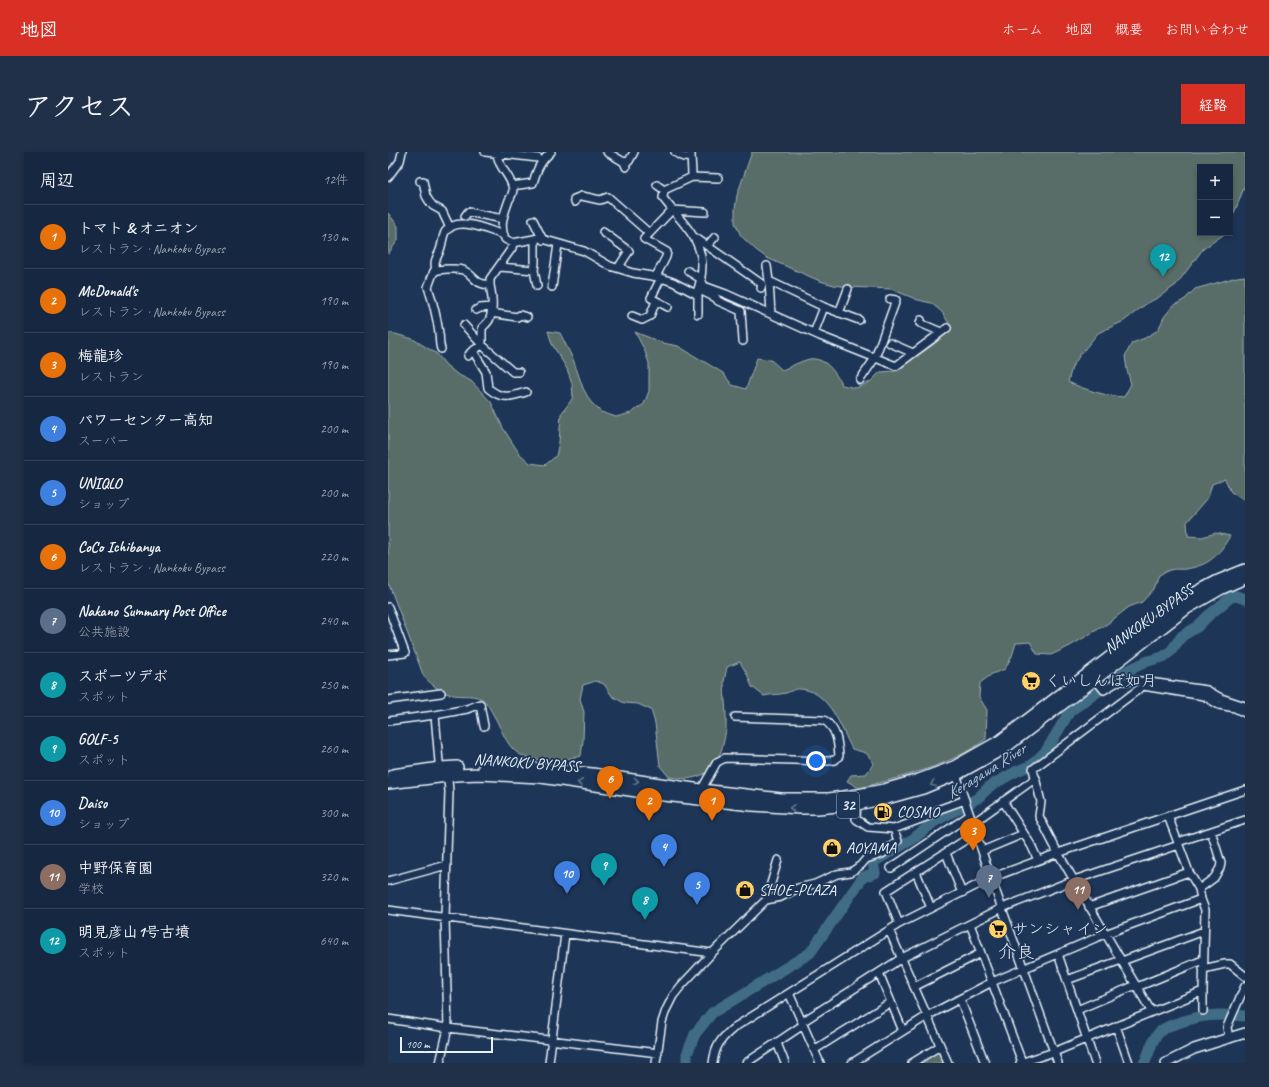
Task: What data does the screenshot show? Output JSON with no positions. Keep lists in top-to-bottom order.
{
  "streets": {
    "highway": ["NANKOKU BYPASS", "32"]
  },
  "districts": ["介良"],
  "water": ["Keragawa River"],
  "places": {
    "supermarket": ["くいしんぼ如月", "サンシャイン"],
    "fuel station": ["COSMO"],
    "shop": ["AOYAMA", "SHOE-PLAZA"]
  },
  "scale_bar": "100 m",
  "page": {
    "header": "地図",
    "nav": [
      "ホーム",
      "地図",
      "概要",
      "お問い合わせ"
    ],
    "title": "アクセス",
    "buttons": "経路",
    "heading": ["周辺", "12件"],
    "map_buttons": ["+", "−"],
    "list": [
      {
        "mark": "1",
        "name": "トマト & オニオン",
        "note": "レストラン · Nankoku Bypass",
        "value": "130 m"
      },
      {
        "mark": "2",
        "name": "McDonald's",
        "note": "レストラン · Nankoku Bypass",
        "value": "190 m"
      },
      {
        "mark": "3",
        "name": "梅龍珍",
        "note": "レストラン",
        "value": "190 m"
      },
      {
        "mark": "4",
        "name": "パワーセンター高知",
        "note": "スーパー",
        "value": "200 m"
      },
      {
        "mark": "5",
        "name": "UNIQLO",
        "note": "ショップ",
        "value": "200 m"
      },
      {
        "mark": "6",
        "name": "CoCo Ichibanya",
        "note": "レストラン · Nankoku Bypass",
        "value": "220 m"
      },
      {
        "mark": "7",
        "name": "Nakano Summary Post Office",
        "note": "公共施設",
        "value": "240 m"
      },
      {
        "mark": "8",
        "name": "スポーツデボ",
        "note": "スポット",
        "value": "250 m"
      },
      {
        "mark": "9",
        "name": "GOLF-5",
        "note": "スポット",
        "value": "260 m"
      },
      {
        "mark": "10",
        "name": "Daiso",
        "note": "ショップ",
        "value": "300 m"
      },
      {
        "mark": "11",
        "name": "中野保育園",
        "note": "学校",
        "value": "320 m"
      },
      {
        "mark": "12",
        "name": "明見彦山1号古墳",
        "note": "スポット",
        "value": "640 m"
      }
    ],
    "pins": [
      "12",
      "6",
      "1",
      "2",
      "3",
      "4",
      "9",
      "10",
      "7",
      "5",
      "11",
      "8"
    ],
    "scale": "100 m"
  }
}
